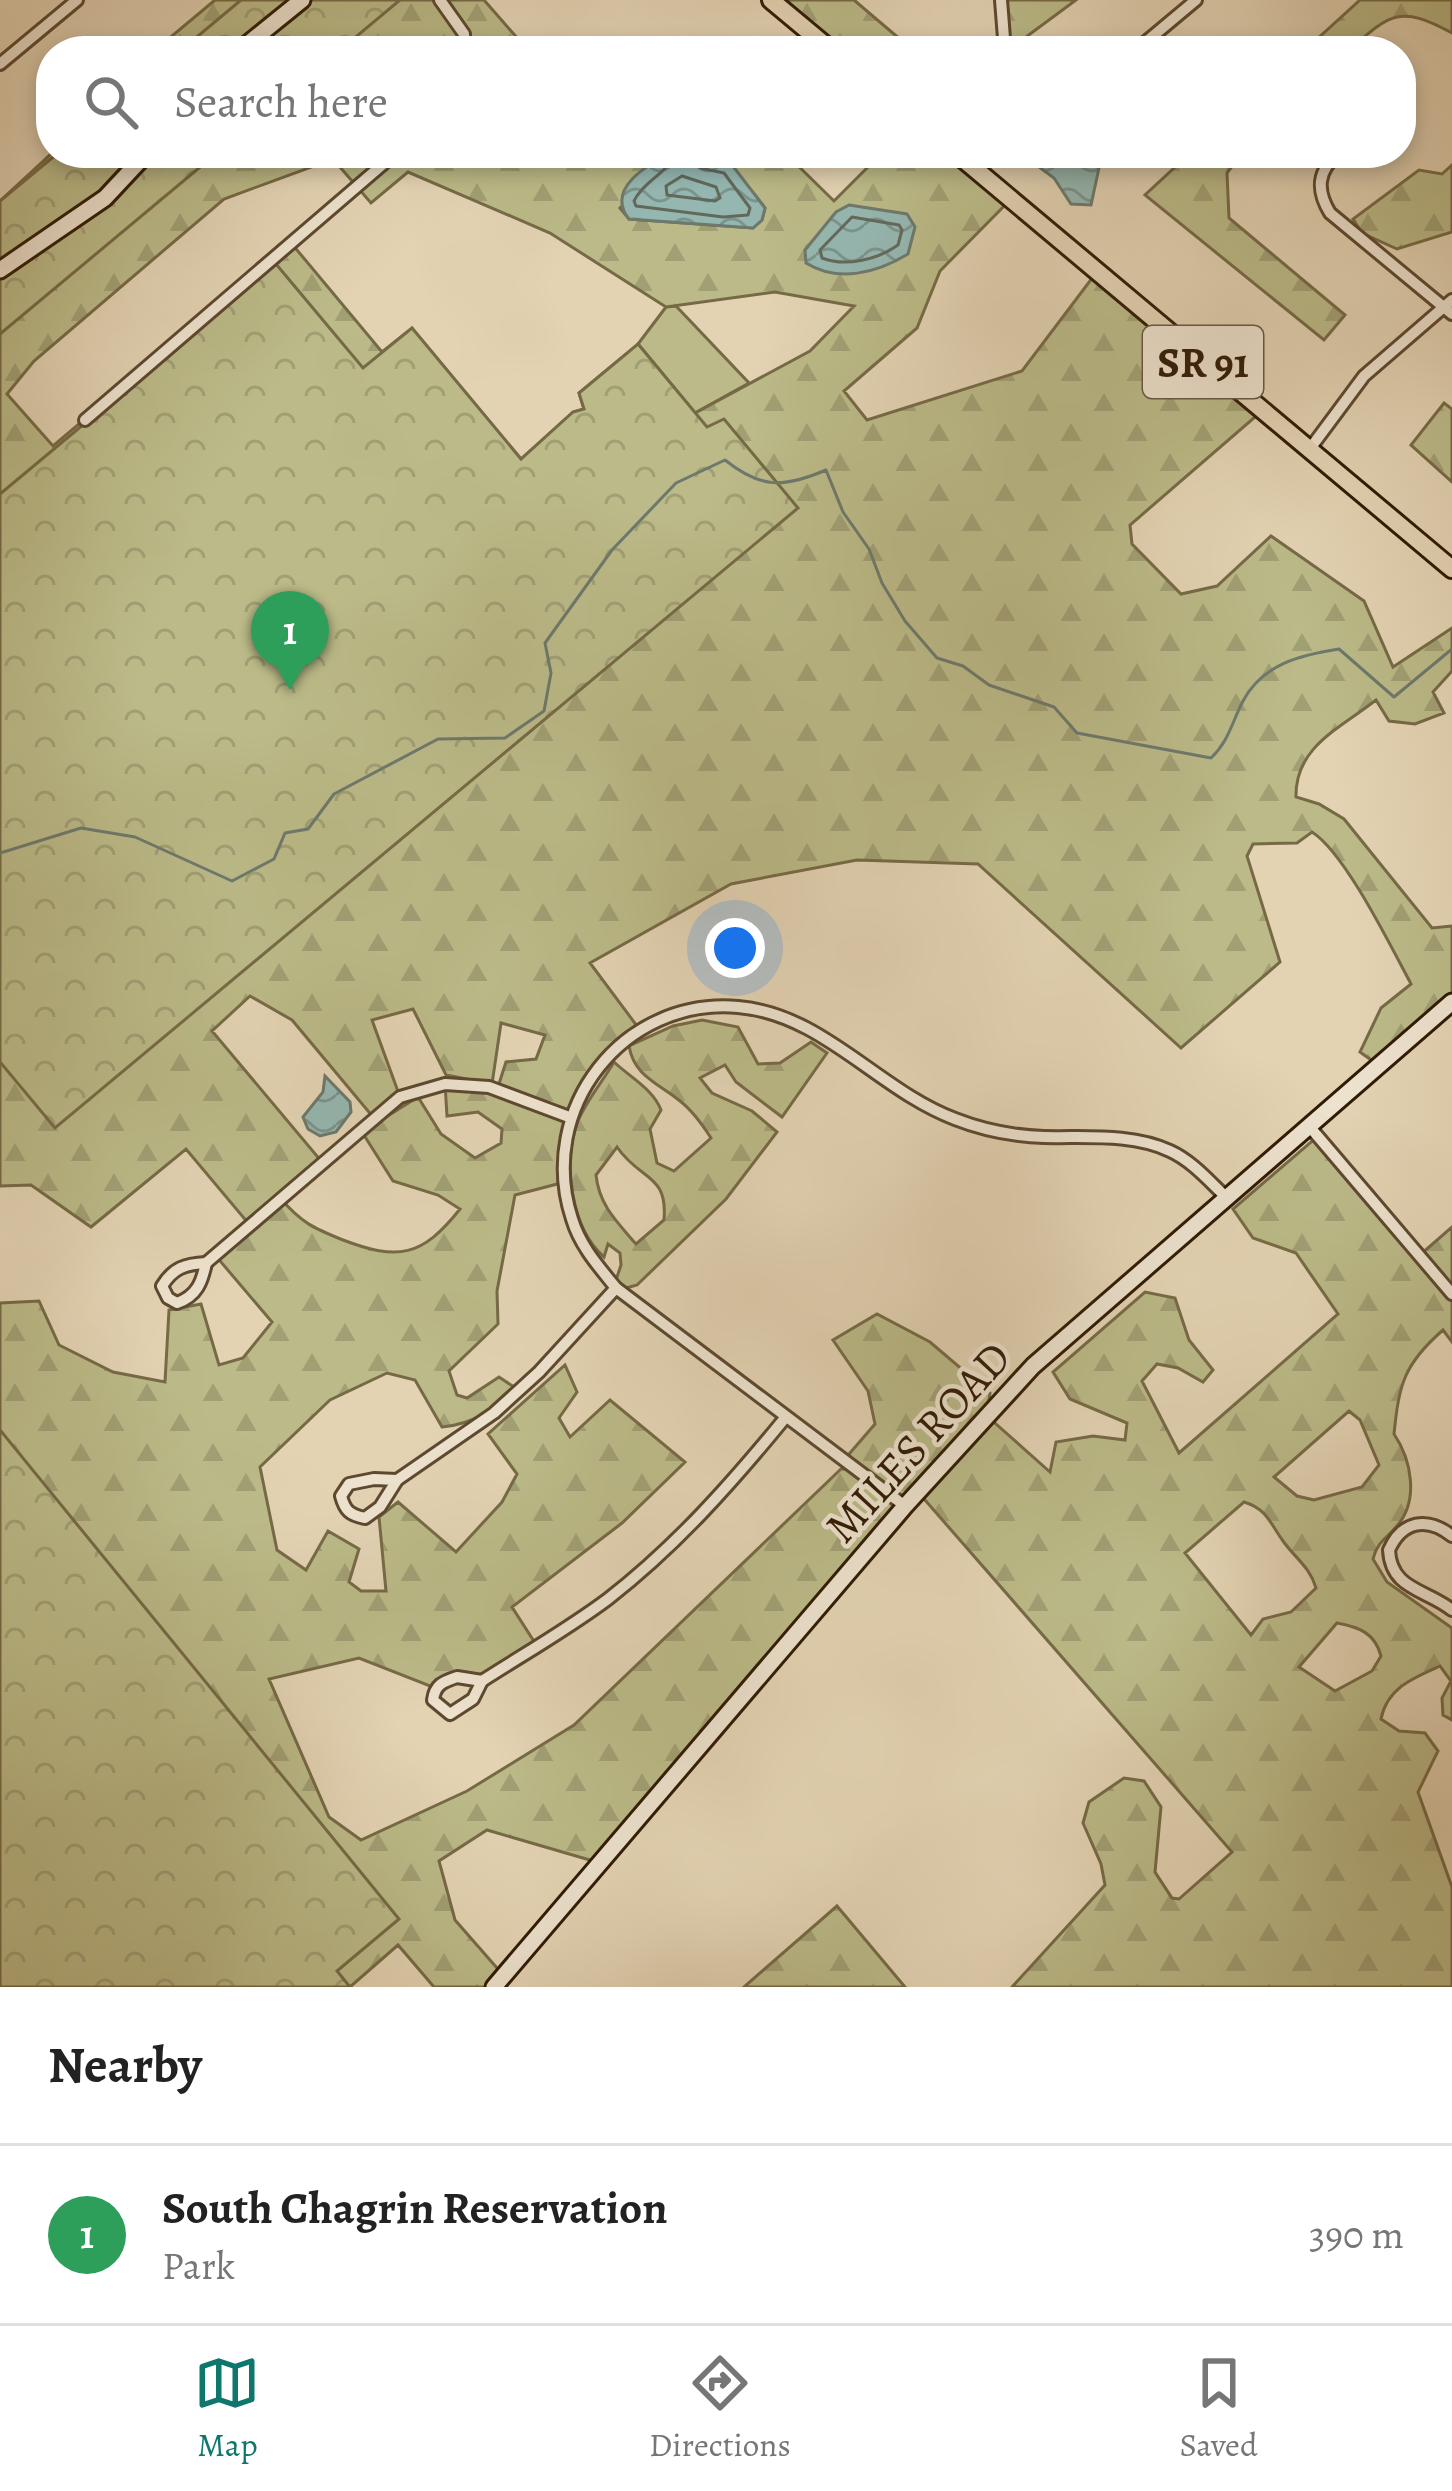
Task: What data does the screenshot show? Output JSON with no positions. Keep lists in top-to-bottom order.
{
  "streets": {
    "main road": ["SR 91", "MILES ROAD"]
  },
  "page": {
    "search": "Search here",
    "pins": "1",
    "heading": "Nearby",
    "list": [
      {
        "mark": "1",
        "name": "South Chagrin Reservation",
        "note": "Park",
        "value": "390 m"
      }
    ],
    "nav": ["Map", "Directions", "Saved"]
  }
}
